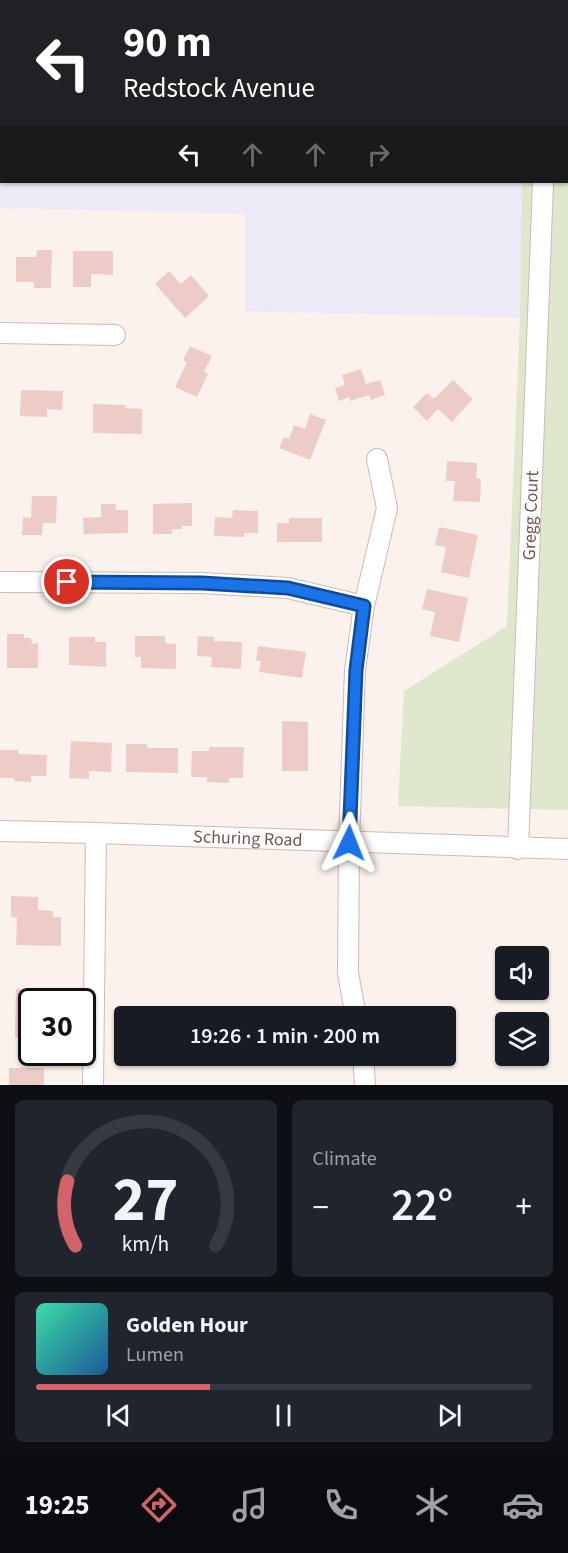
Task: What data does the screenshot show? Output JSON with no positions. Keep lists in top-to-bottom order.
{
  "streets": {
    "street": ["Gregg Court", "Schuring Road"]
  },
  "crossings": [
    ["Gregg Court", "Schuring Road"]
  ],
  "page": {
    "turn": ["90 m", "Redstock Avenue"],
    "limit": "30",
    "trip": "19:26 · 1 min · 200 m",
    "tile": "Climate",
    "heat": ["−", "22°", "+"],
    "song": ["Golden Hour", "Lumen"],
    "tabs": "19:25",
    "gauge": ["27", "km/h"]
  }
}
